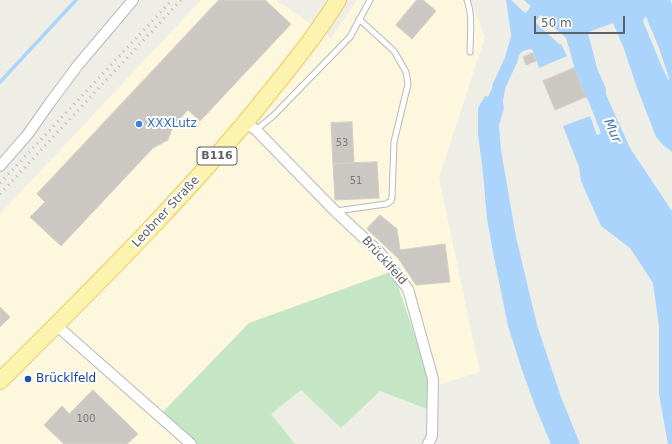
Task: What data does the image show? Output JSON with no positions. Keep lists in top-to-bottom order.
{
  "streets": {
    "main road": ["B116", "Leobner Straße"],
    "street": ["Brücklfeld"]
  },
  "crossings": [
    ["Leobner Straße", "Brücklfeld"]
  ],
  "water": ["Mur"],
  "places": ["XXXLutz", "Brücklfeld"],
  "house_numbers": ["53", "51", "100"],
  "scale_bar": "50 m"
}
